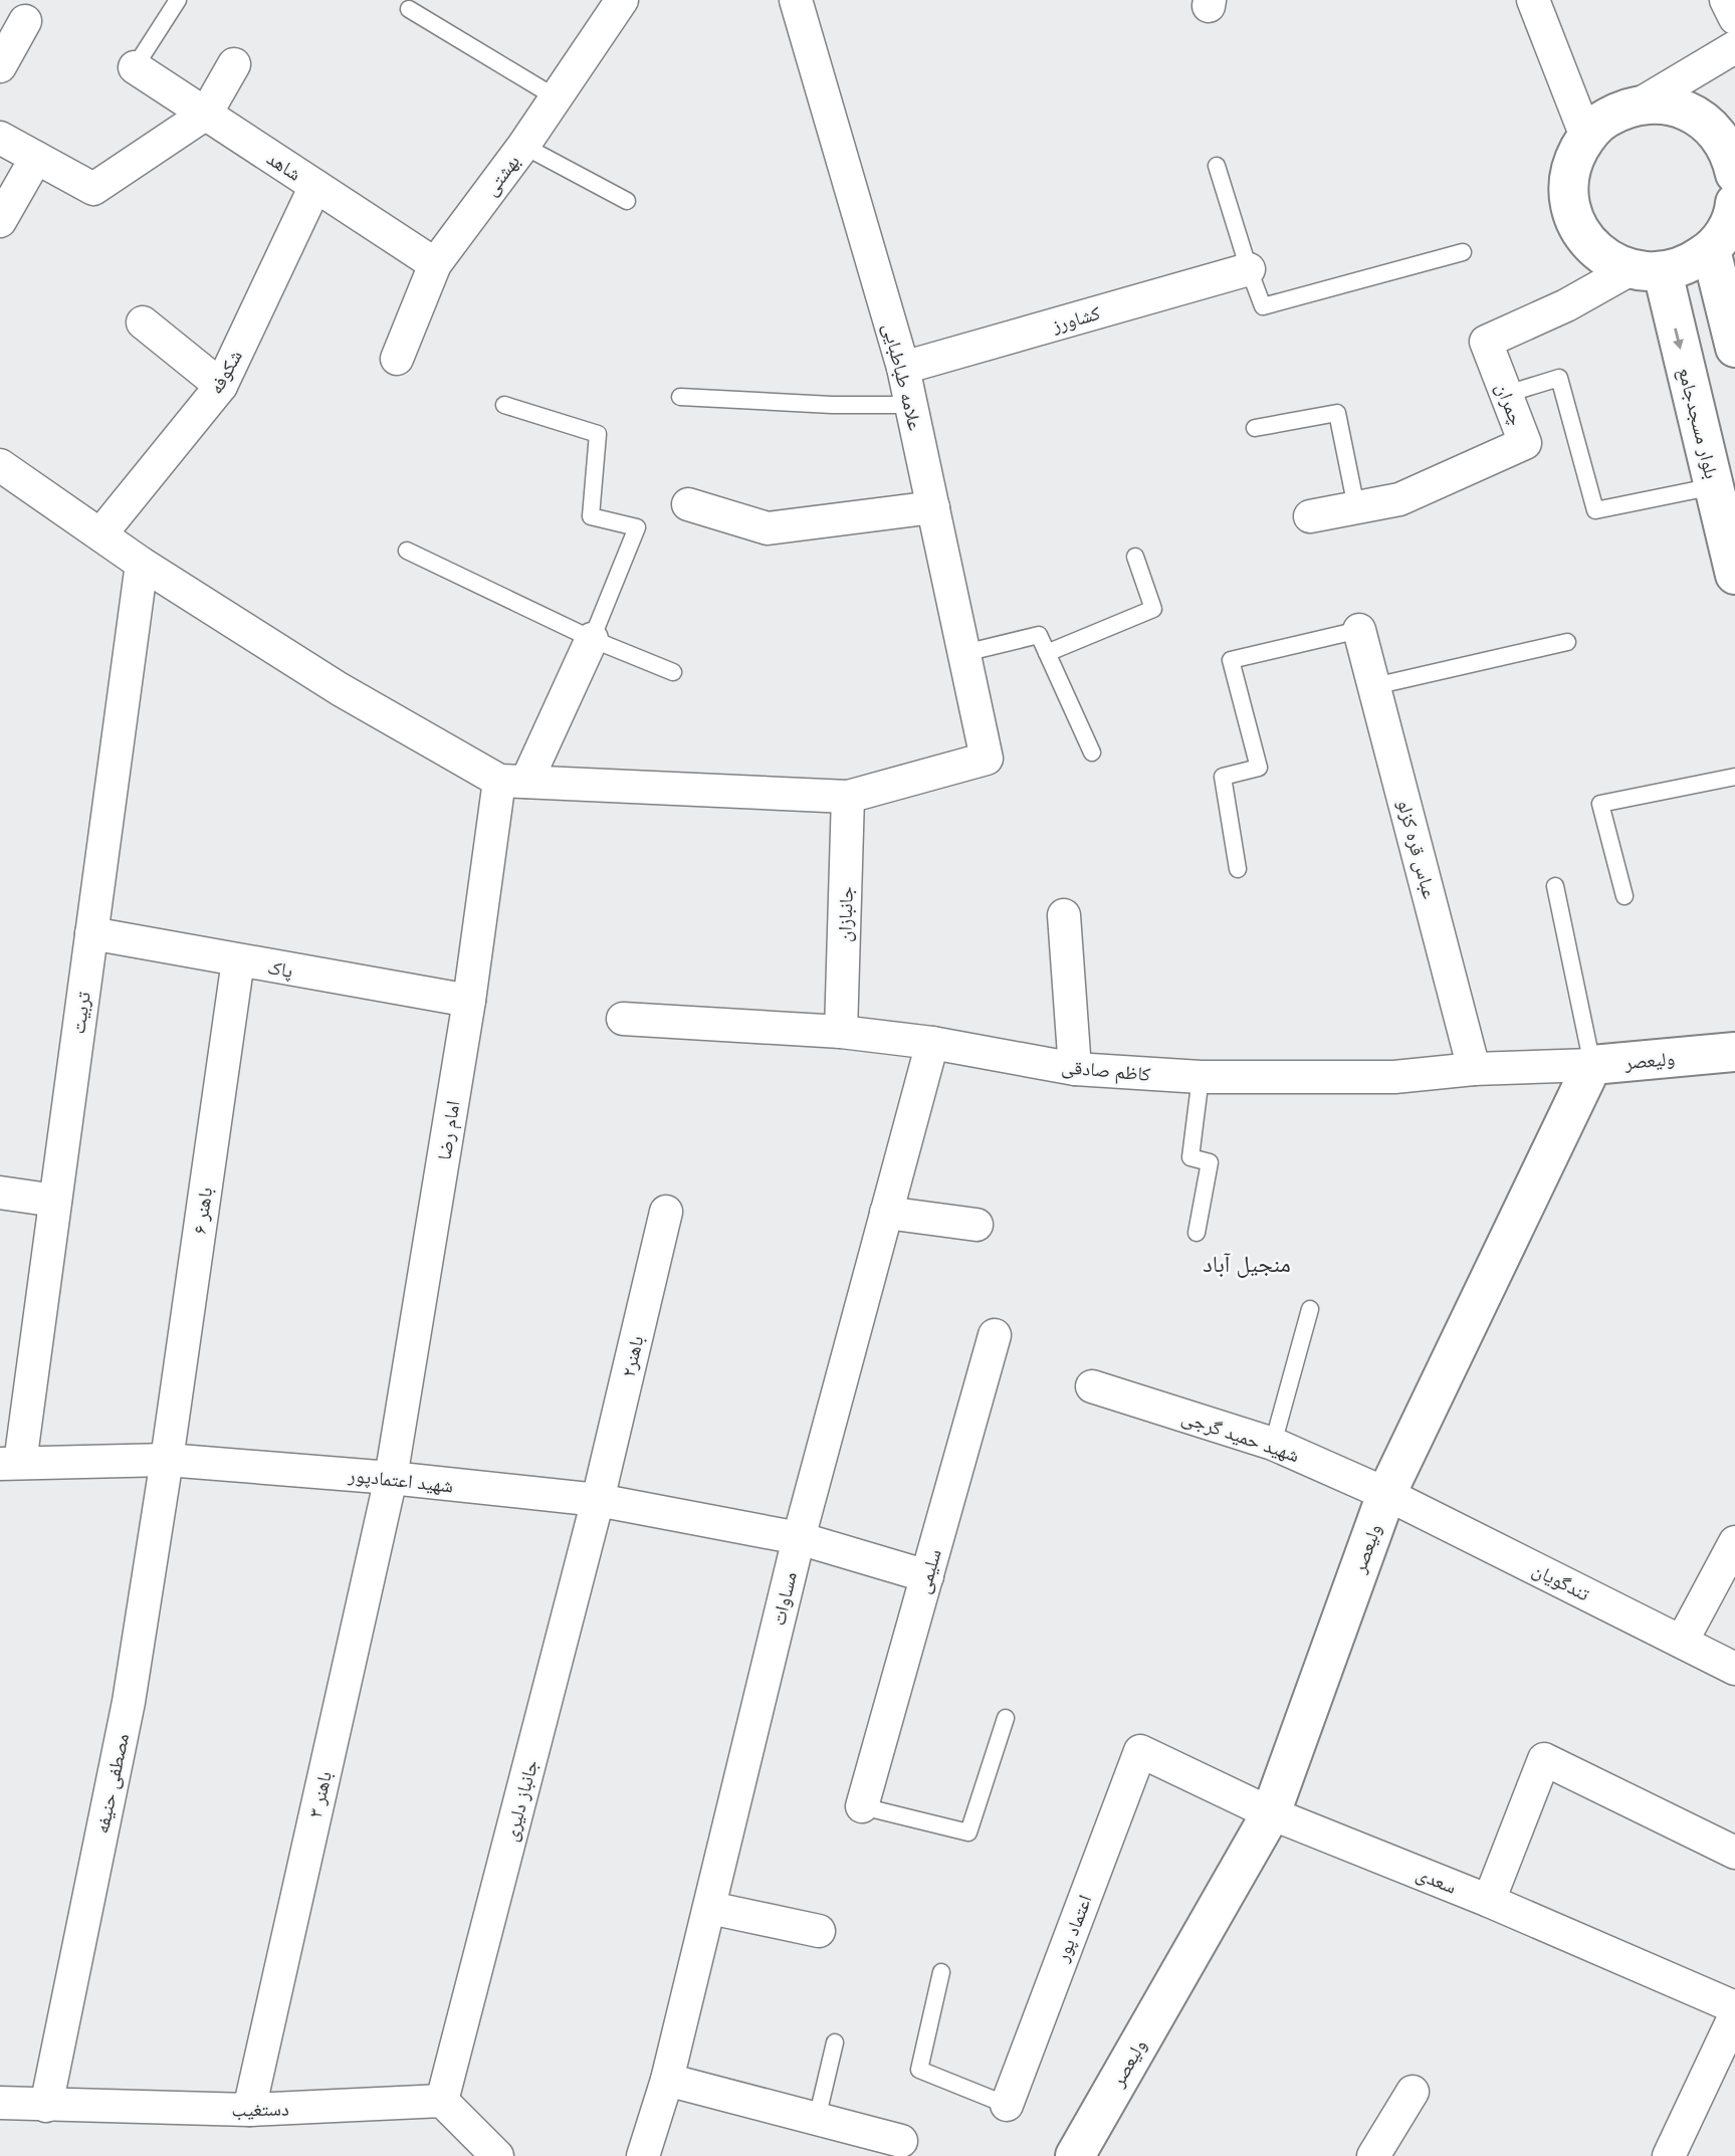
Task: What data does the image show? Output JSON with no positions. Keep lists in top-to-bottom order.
{
  "streets": {
    "street": [
      "شاهد",
      "بهشتی",
      "کشاورز",
      "شکوفه",
      "علامه طباطبایی",
      "چمران",
      "بلوار مسجدجامع",
      "عباس قره کزلو",
      "جانبازان",
      "پاک",
      "تربیت",
      "ولیعصر",
      "کاظم صادقی",
      "امام رضا",
      "باهنر ۶",
      "باهنر۲",
      "شهید حمید گرجی",
      "شهید اعتمادپور",
      "سلیمی",
      "تندگویان",
      "مساوات",
      "مصطفی حنیفه",
      "باهنر ۳",
      "جانباز دلیری",
      "سعدی",
      "اعتماد پور",
      "دستغیب"
    ]
  },
  "crossings": [
    ["شاهد", "بهشتی"],
    ["شاهد", "شکوفه"],
    ["کشاورز", "علامه طباطبایی"],
    ["علامه طباطبایی", "جانبازان"],
    ["چمران", "بلوار مسجدجامع"],
    ["عباس قره کزلو", "کاظم صادقی"],
    ["جانبازان", "کاظم صادقی"],
    ["پاک", "تربیت"],
    ["پاک", "امام رضا"],
    ["پاک", "باهنر ۶"],
    ["تربیت", "شهید اعتمادپور"],
    ["ولیعصر", "کاظم صادقی"],
    ["ولیعصر", "شهید حمید گرجی"],
    ["ولیعصر", "تندگویان"],
    ["ولیعصر", "سعدی"],
    ["کاظم صادقی", "مساوات"],
    ["امام رضا", "شهید اعتمادپور"],
    ["امام رضا", "باهنر ۳"],
    ["باهنر ۶", "شهید اعتمادپور"],
    ["باهنر ۶", "مصطفی حنیفه"],
    ["باهنر۲", "شهید اعتمادپور"],
    ["باهنر۲", "جانباز دلیری"],
    ["شهید حمید گرجی", "تندگویان"],
    ["شهید اعتمادپور", "سلیمی"],
    ["شهید اعتمادپور", "مساوات"],
    ["شهید اعتمادپور", "مصطفی حنیفه"],
    ["شهید اعتمادپور", "باهنر ۳"],
    ["شهید اعتمادپور", "جانباز دلیری"],
    ["مصطفی حنیفه", "دستغیب"],
    ["باهنر ۳", "دستغیب"],
    ["جانباز دلیری", "دستغیب"],
    ["سعدی", "اعتماد پور"]
  ],
  "districts": ["منجیل آباد"]
}
